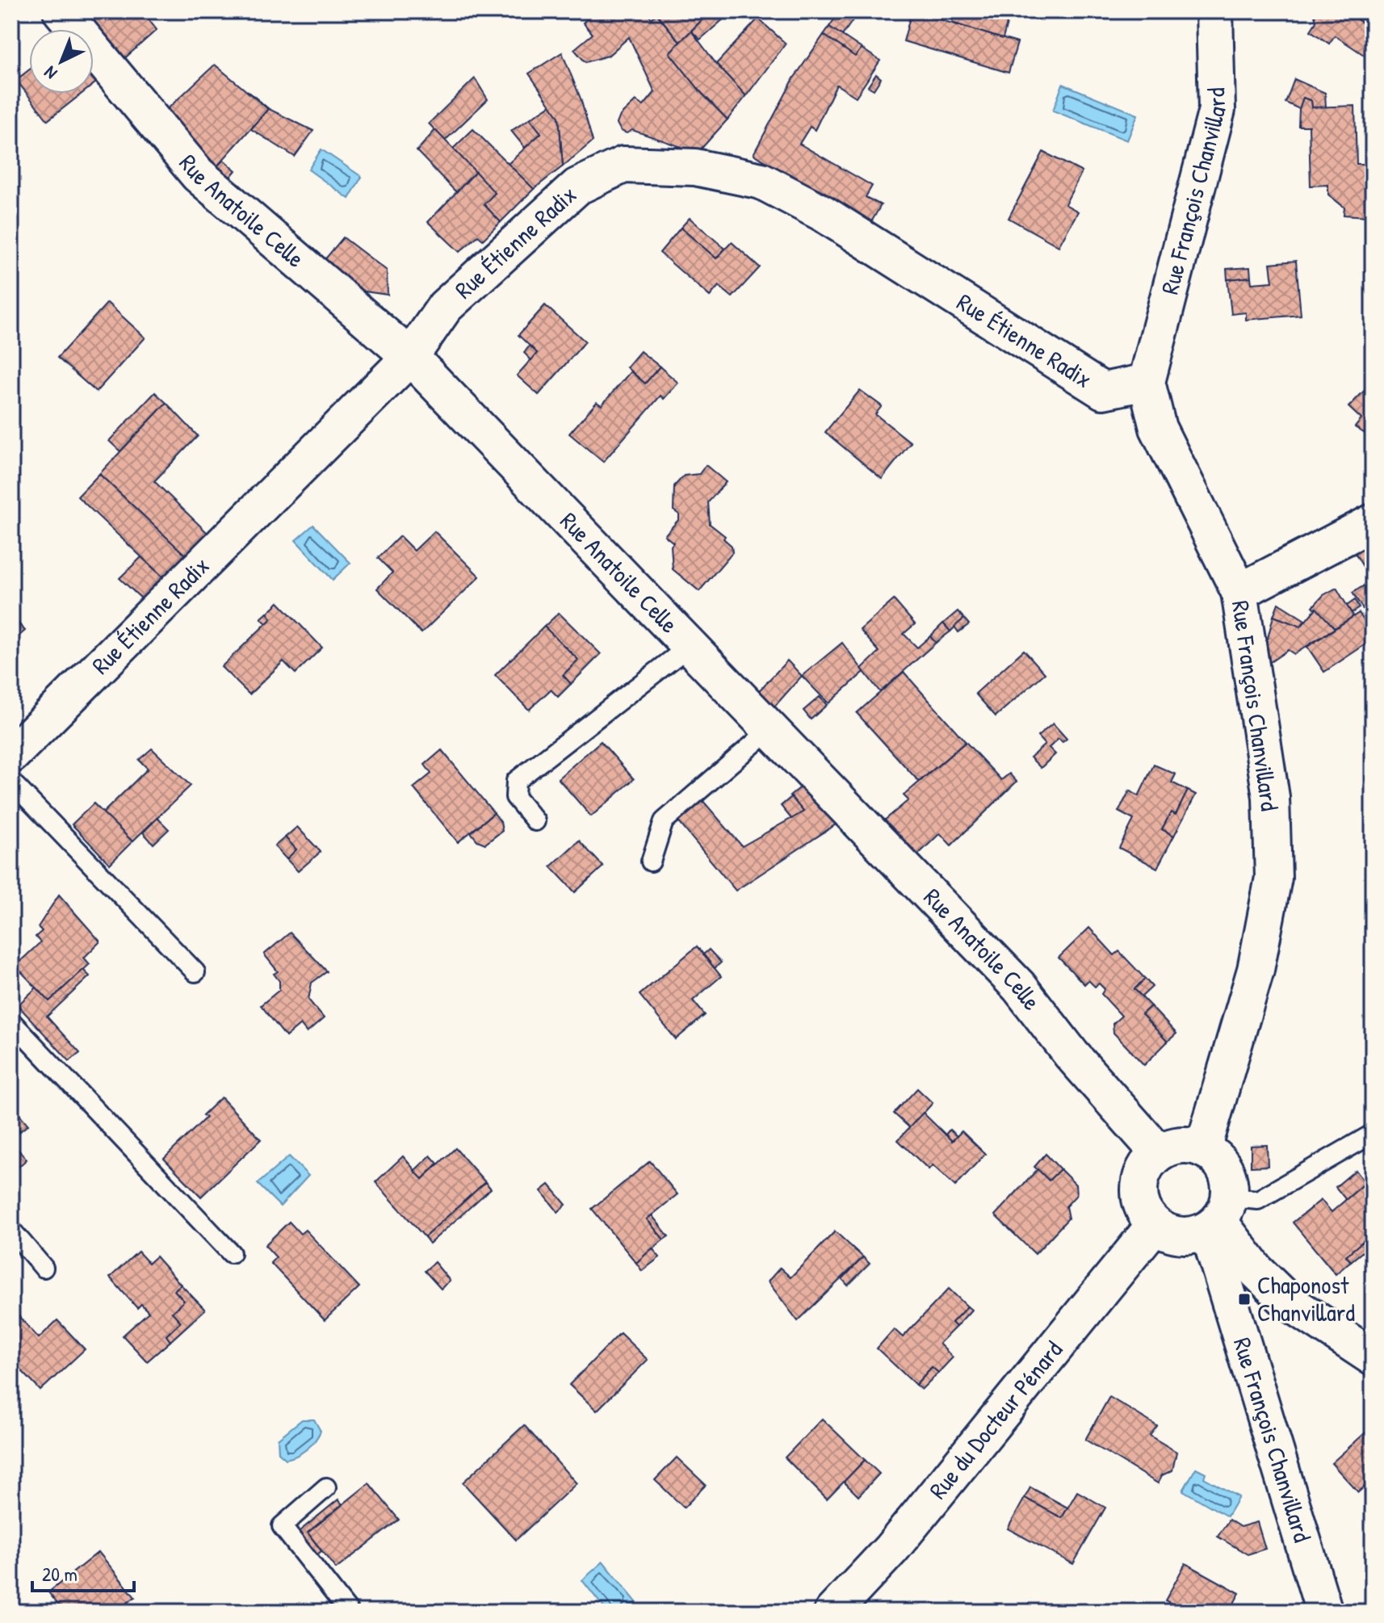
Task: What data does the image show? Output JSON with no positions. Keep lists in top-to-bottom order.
{
  "streets": {
    "street": [
      "Rue François Chanvillard",
      "Rue Anatoile Celle",
      "Rue Étienne Radix",
      "Rue du Docteur Pénard"
    ]
  },
  "crossings": [
    ["Rue François Chanvillard", "Rue Anatoile Celle"],
    ["Rue François Chanvillard", "Rue Étienne Radix"],
    ["Rue François Chanvillard", "Rue du Docteur Pénard"],
    ["Rue Anatoile Celle", "Rue Étienne Radix"],
    ["Rue Anatoile Celle", "Rue du Docteur Pénard"]
  ],
  "places": {
    "transit": ["Chaponost Chanvillard"]
  },
  "scale_bar": "20 m",
  "north": "bottom left"
}
